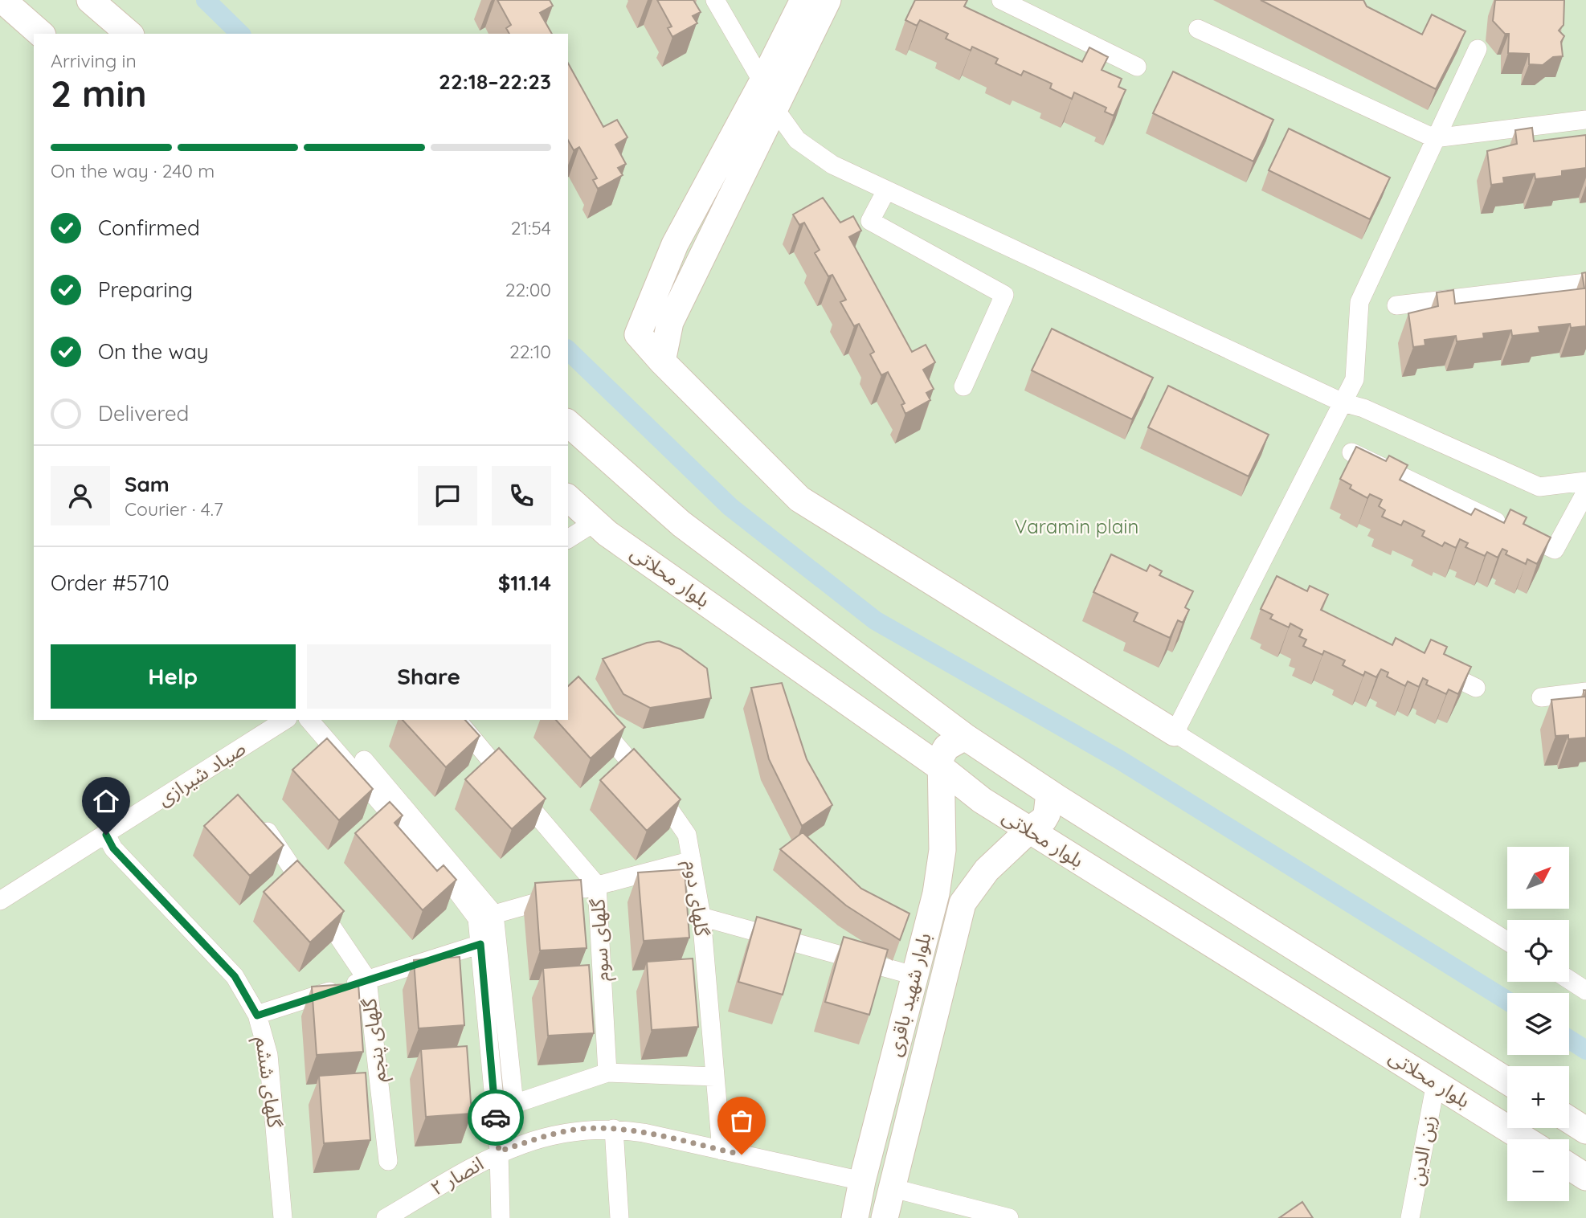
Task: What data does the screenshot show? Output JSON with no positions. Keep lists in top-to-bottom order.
{
  "streets": {
    "street": [
      "بلوار محلاتی",
      "صیاد شیرازی",
      "گلهای دوم",
      "گلهای سوم",
      "بلوار شهید باقری",
      "گلهای پنجم",
      "گلهای ششم",
      "زین الدین",
      "انصار ۲"
    ]
  },
  "crossings": [
    ["بلوار محلاتی", "بلوار شهید باقری"],
    ["بلوار محلاتی", "زین الدین"],
    ["صیاد شیرازی", "گلهای ششم"],
    ["گلهای دوم", "انصار ۲"],
    ["بلوار شهید باقری", "انصار ۲"]
  ],
  "parks": ["Varamin plain"],
  "north": "top right",
  "page": {
    "heading": ["2 min", "Arriving in", "22:18–22:23"],
    "panel": [
      "Sam",
      "Courier · 4.7",
      "Order #5710",
      "$11.14"
    ],
    "bar": "On the way · 240 m",
    "list": [
      ["Confirmed", "21:54"],
      ["Preparing", "22:00"],
      ["On the way", "22:10"],
      "Delivered"
    ],
    "buttons": ["Help", "Share"],
    "map_buttons": ["+", "−"]
  }
}
